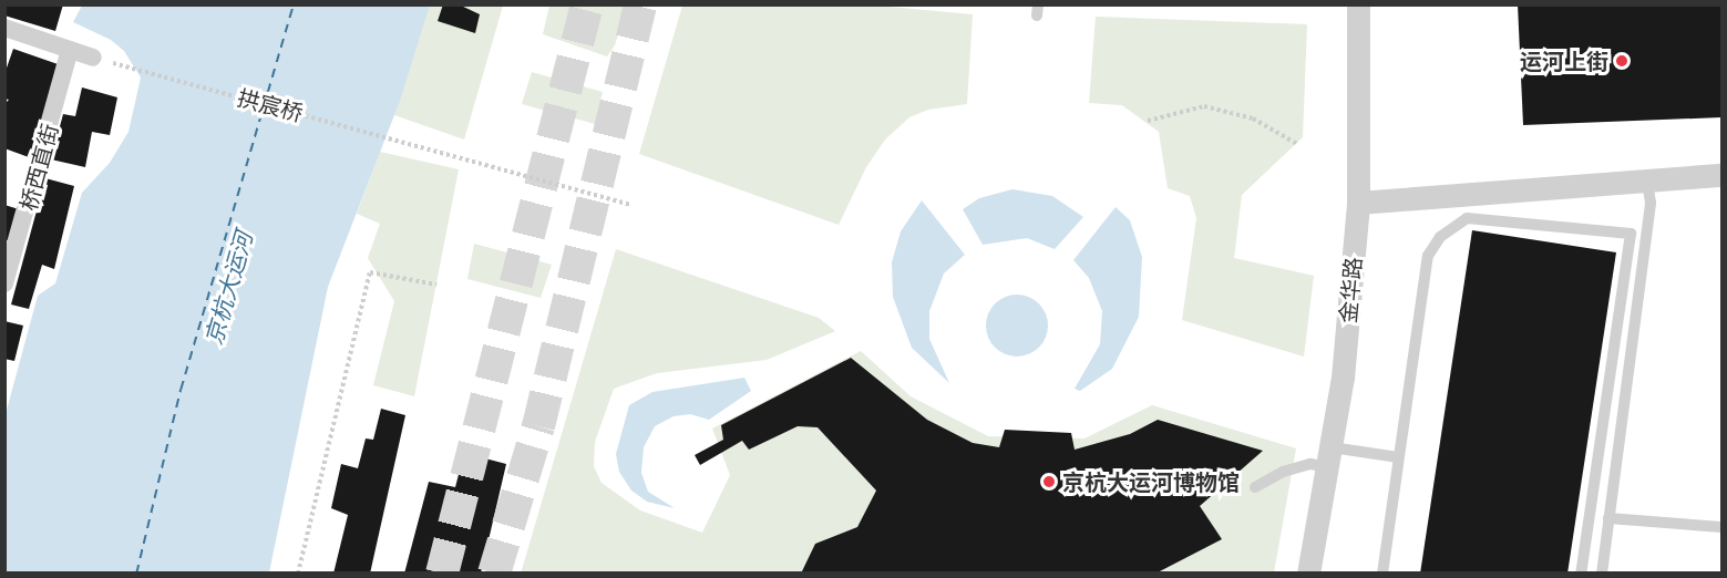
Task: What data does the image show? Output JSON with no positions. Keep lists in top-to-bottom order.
{
  "streets": {
    "street": ["桥西直街", "金华路"],
    "path": ["拱宸桥"]
  },
  "water": ["京杭大运河"],
  "places": ["运河上街", "京杭大运河博物馆"]
}
